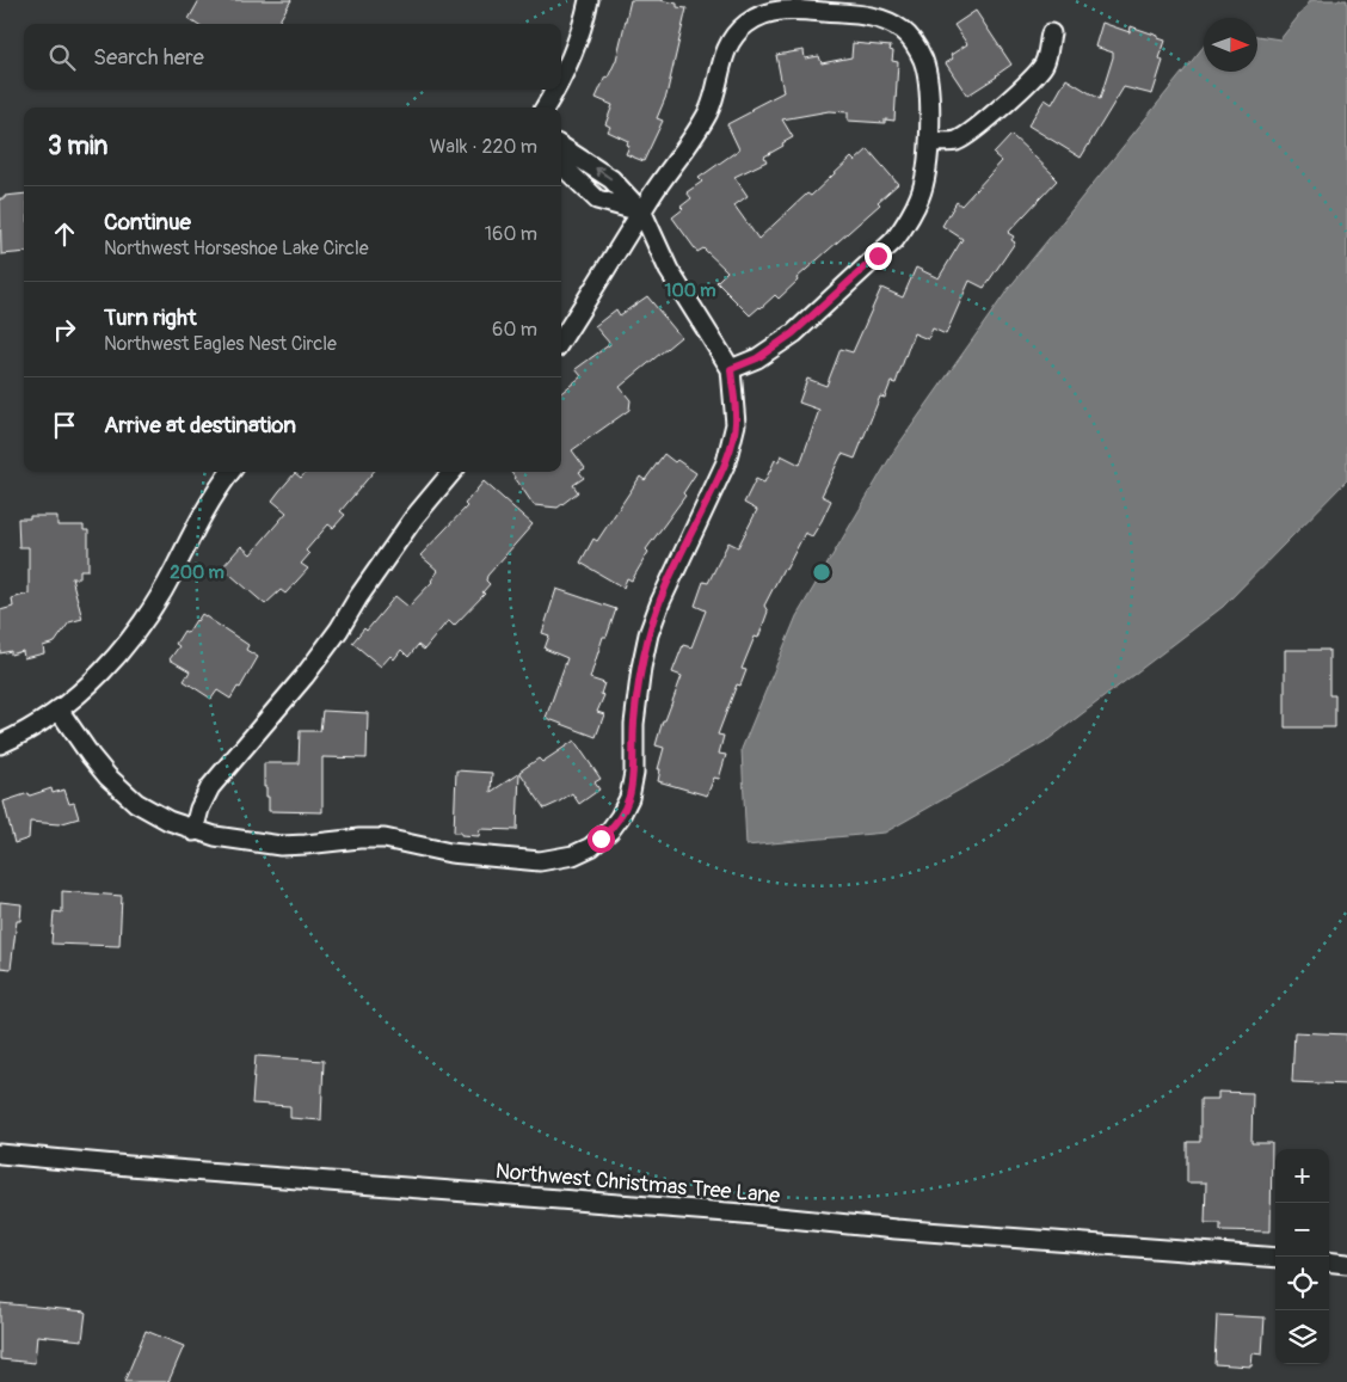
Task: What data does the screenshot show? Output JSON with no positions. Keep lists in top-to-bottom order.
{
  "streets": {
    "street": ["Northwest Christmas Tree Lane"]
  },
  "north": "right",
  "page": {
    "search": "Search here",
    "heading": ["3 min", "Walk · 220 m"],
    "list": [
      ["Continue", "Northwest Horseshoe Lake Circle", "160 m"],
      ["Turn right", "Northwest Eagles Nest Circle", "60 m"],
      "Arrive at destination"
    ],
    "map_buttons": ["+", "−"]
  },
  "rings": ["100 m", "200 m"]
}
